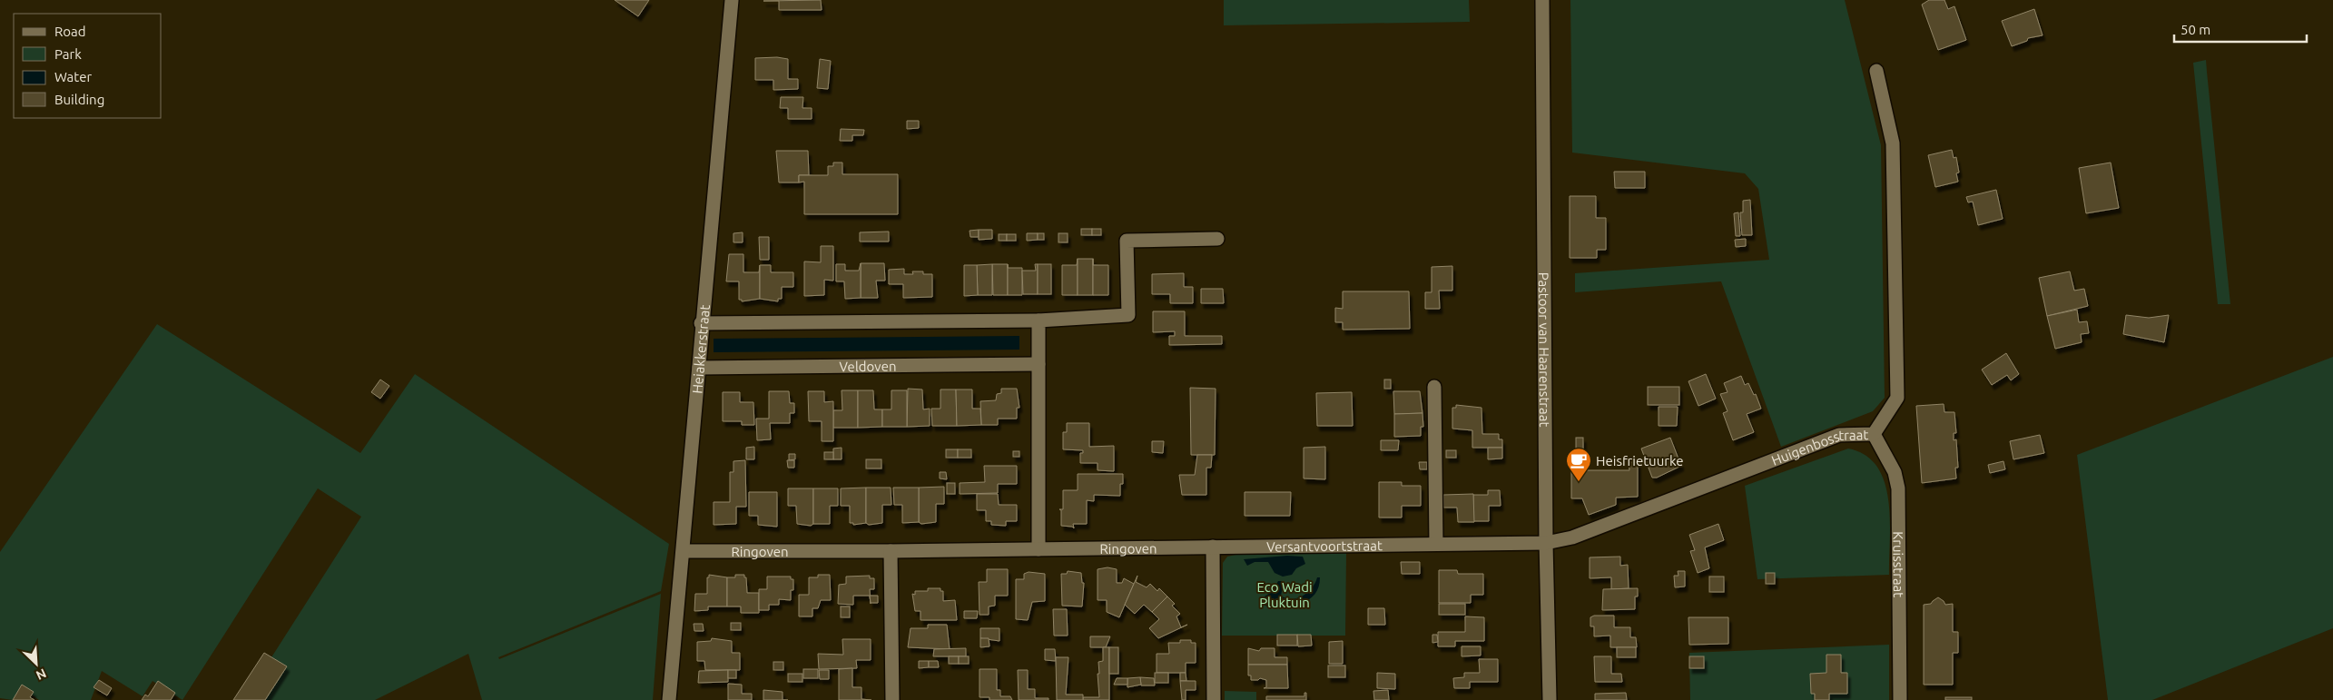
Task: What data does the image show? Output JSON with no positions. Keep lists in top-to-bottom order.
{
  "streets": {
    "street": [
      "Heiakkerstraat",
      "Pastoor van Haarenstraat",
      "Veldoven",
      "Huigenbosstraat",
      "Versantvoortstraat",
      "Ringoven",
      "Kruisstraat"
    ]
  },
  "crossings": [
    ["Heiakkerstraat", "Veldoven"],
    ["Heiakkerstraat", "Ringoven"],
    ["Pastoor van Haarenstraat", "Huigenbosstraat"],
    ["Pastoor van Haarenstraat", "Versantvoortstraat"],
    ["Huigenbosstraat", "Versantvoortstraat"],
    ["Huigenbosstraat", "Kruisstraat"],
    ["Versantvoortstraat", "Ringoven"]
  ],
  "parks": ["Eco Wadi Pluktuin"],
  "places": {
    "cafe": ["Heisfrietuurke"]
  },
  "legend": [
    "Road",
    "Park",
    "Water",
    "Building"
  ],
  "scale_bar": "50 m",
  "north": "bottom right"
}
